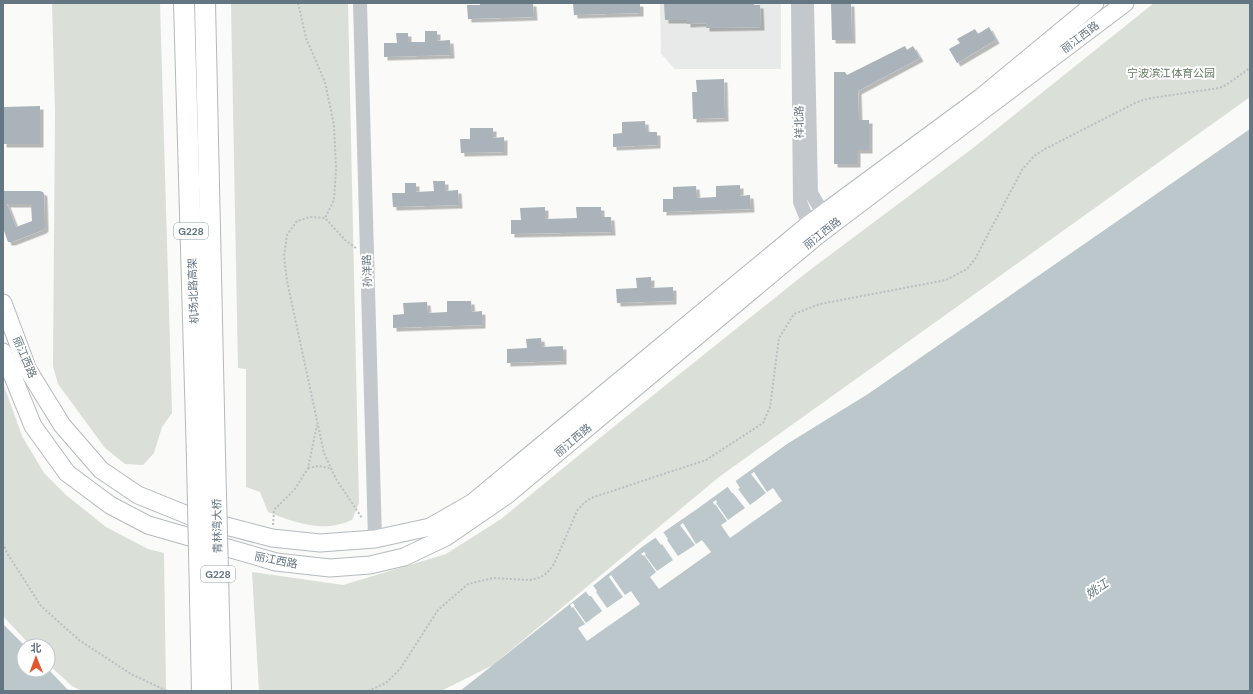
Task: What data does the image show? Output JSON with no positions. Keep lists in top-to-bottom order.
{
  "streets": {
    "highway": ["G228", "机场北路高架", "青林湾大桥"],
    "main road": ["丽江西路"],
    "street": ["祥北路", "孙洋路"]
  },
  "crossings": [
    ["丽江西路", "祥北路"],
    ["丽江西路", "孙洋路"],
    ["机场北路高架", "青林湾大桥"]
  ],
  "water": ["姚江"],
  "parks": ["宁波滨江体育公园"],
  "north": "top"
}
